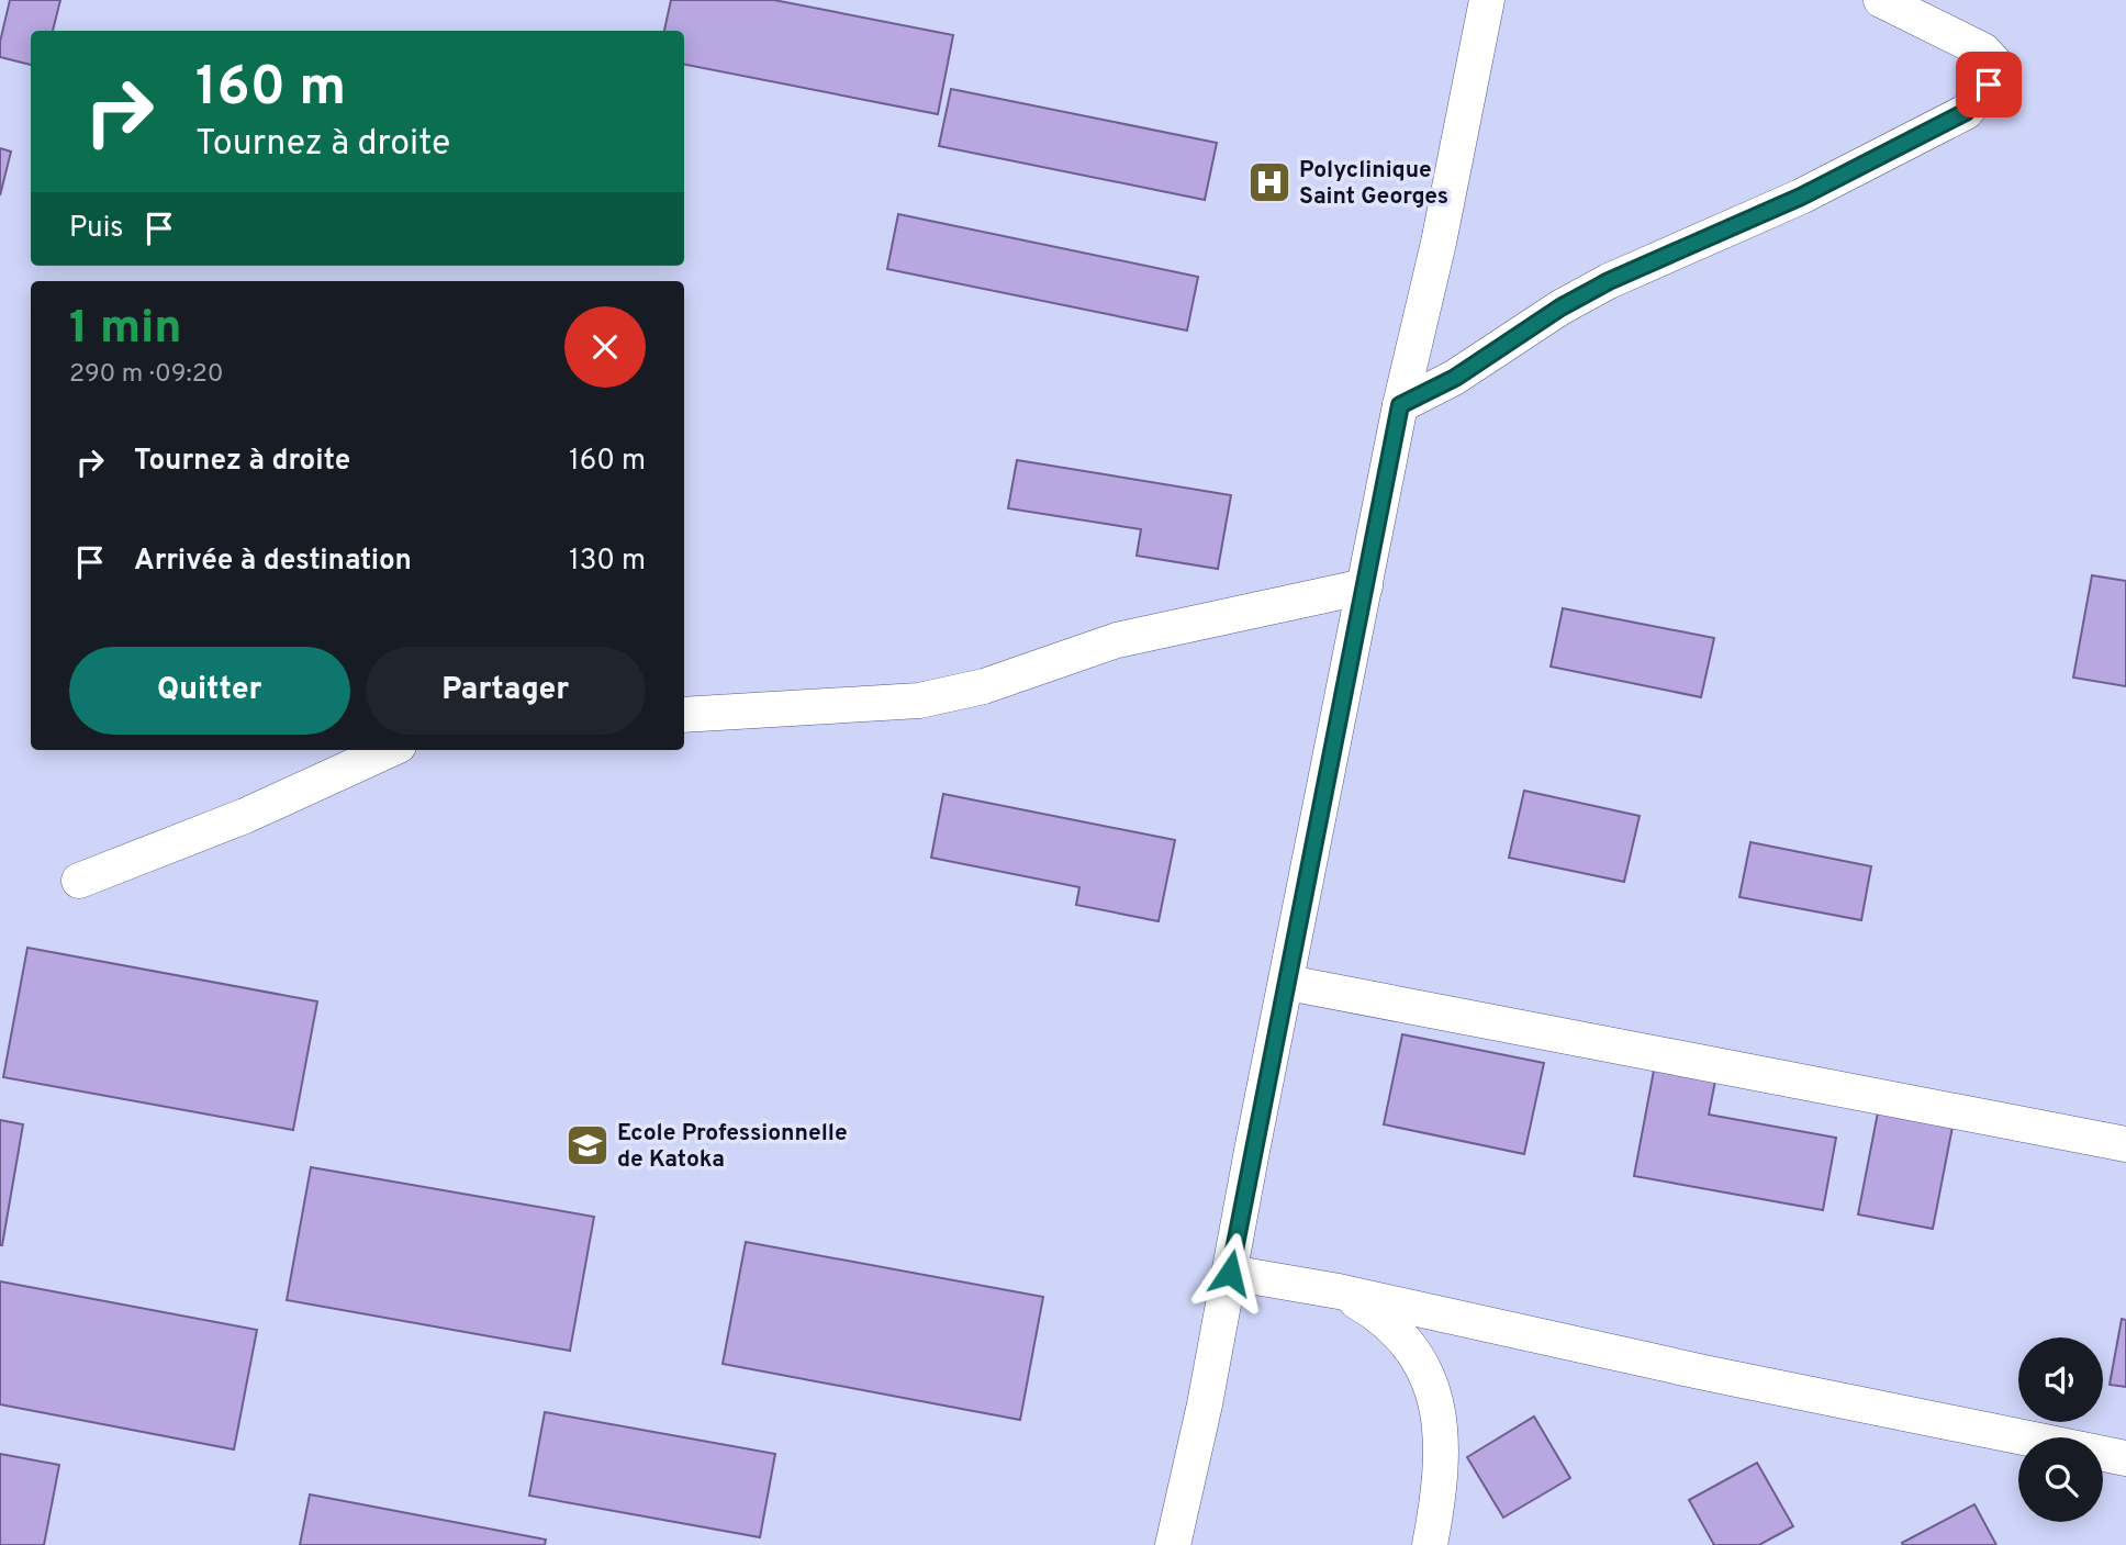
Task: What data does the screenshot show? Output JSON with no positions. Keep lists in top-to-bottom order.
{
  "places": {
    "hospital": ["Polyclinique Saint Georges"],
    "school or university": ["Ecole Professionnelle de Katoka"]
  },
  "page": {
    "turn": ["160 m", "Tournez à droite"],
    "then": "Puis",
    "heading": ["1 min", "290 m · 09:20"],
    "list": [
      {
        "name": "Tournez à droite",
        "value": "160 m"
      },
      {
        "name": "Arrivée à destination",
        "value": "130 m"
      }
    ],
    "buttons": ["Quitter", "Partager"]
  }
}
